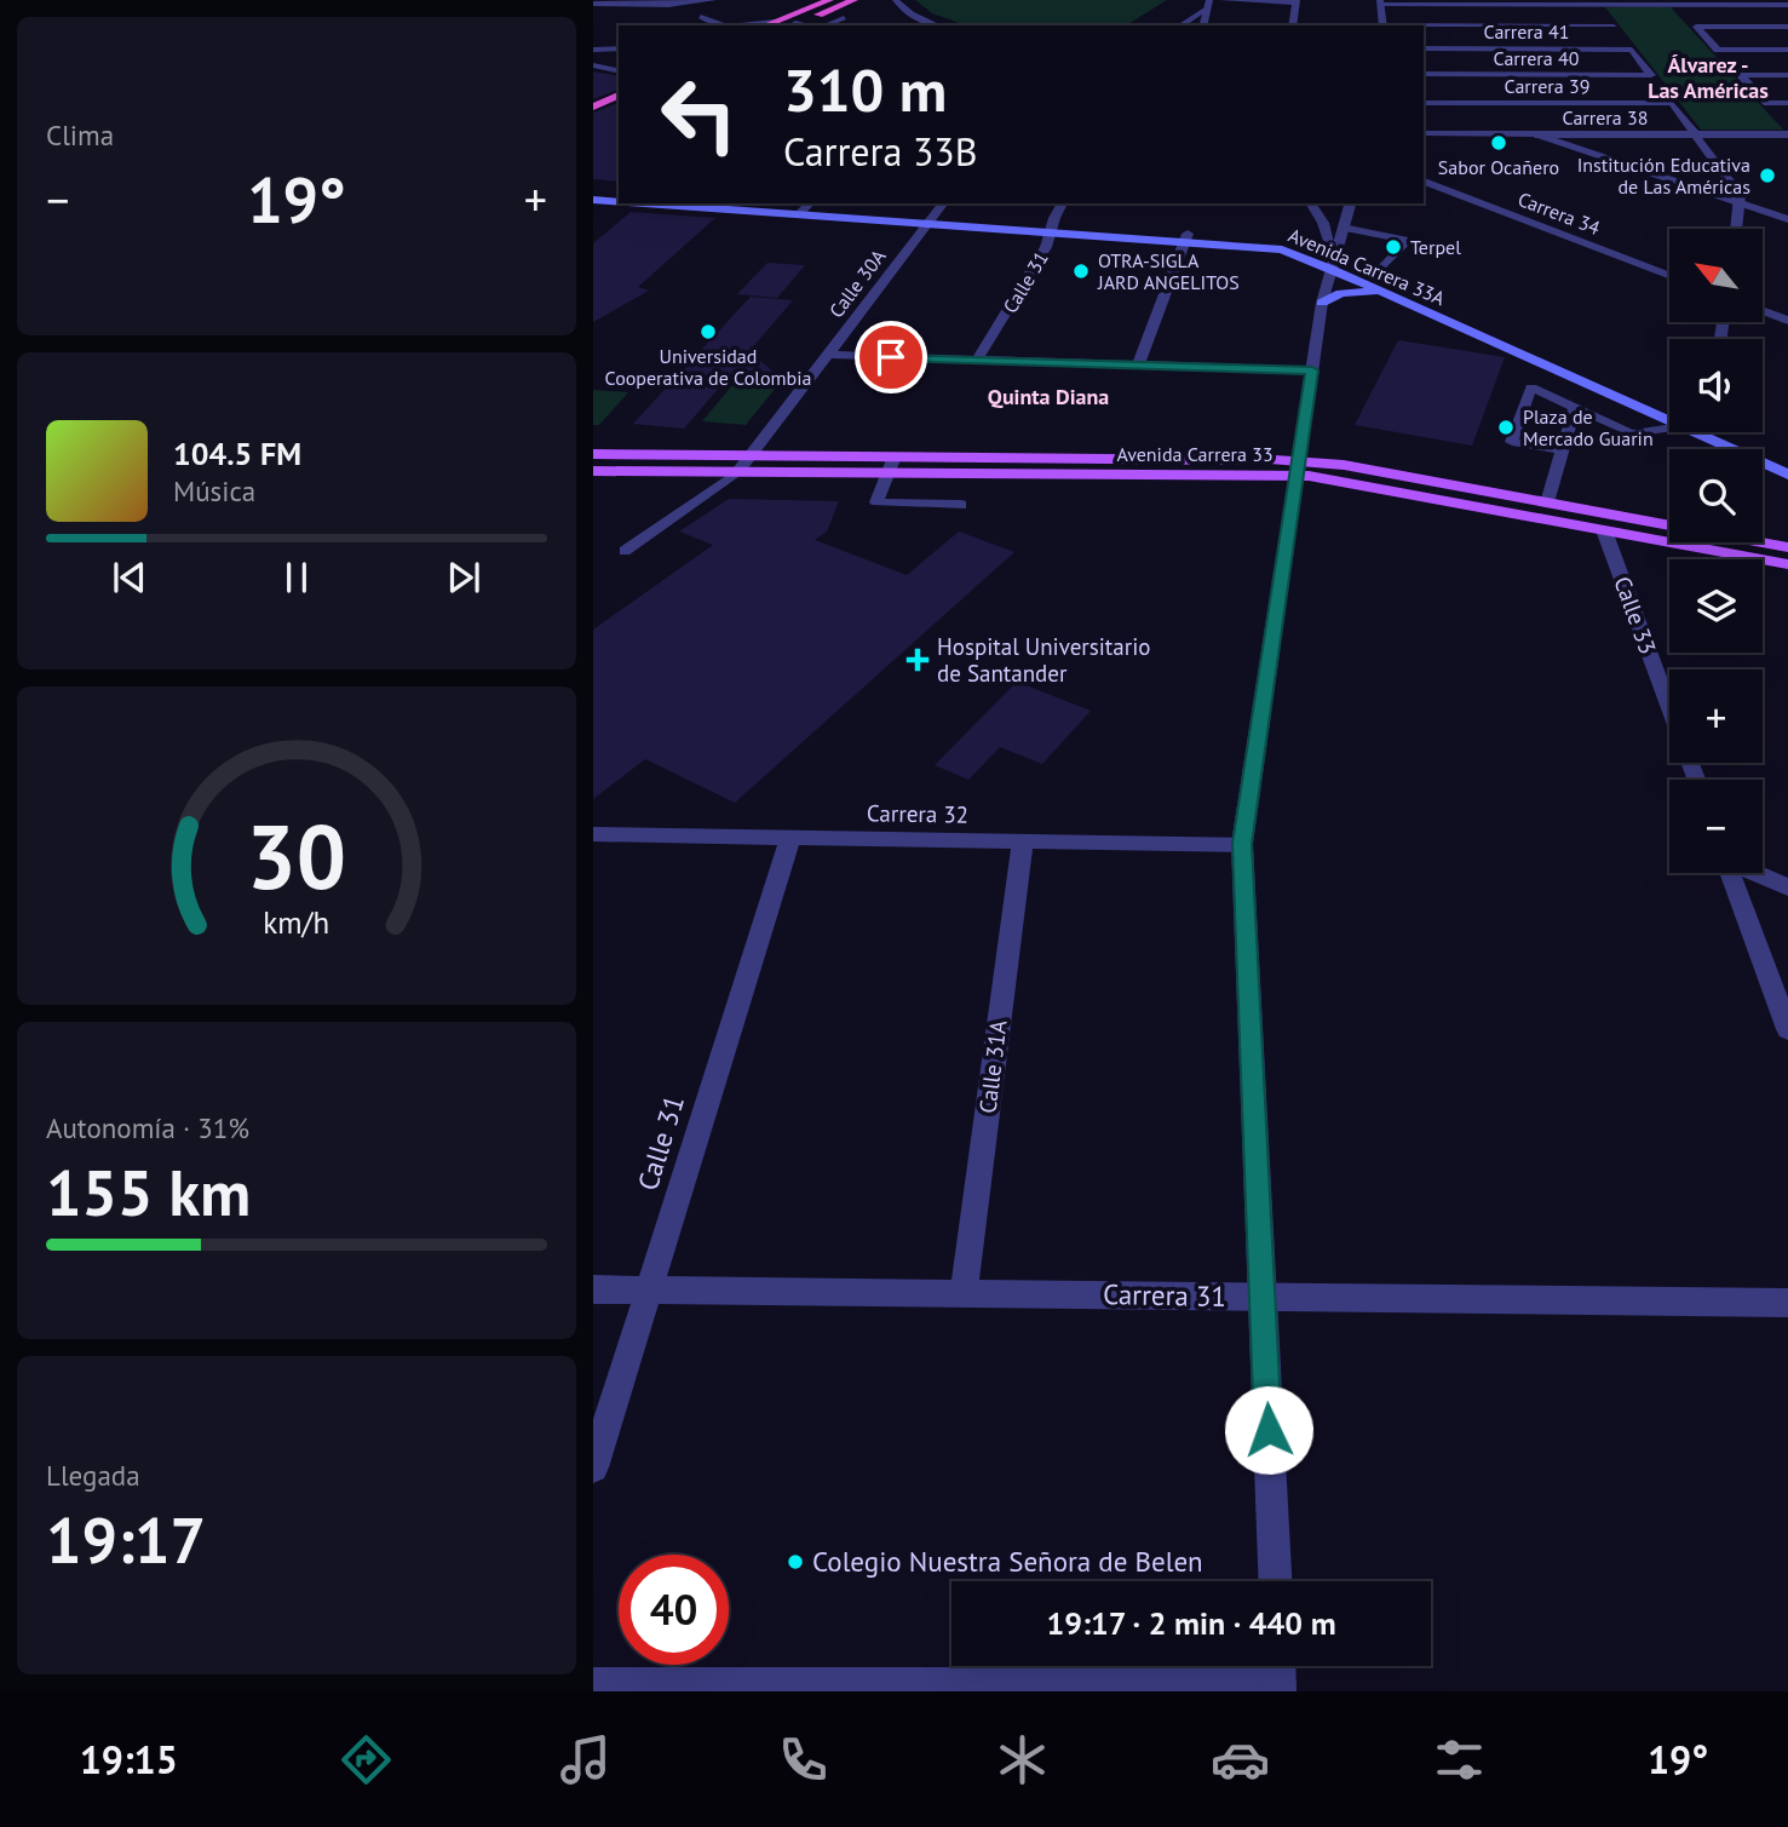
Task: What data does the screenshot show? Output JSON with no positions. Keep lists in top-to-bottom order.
{
  "streets": {
    "main road": ["Avenida Carrera 33A", "Avenida Carrera 33"],
    "street": [
      "Carrera 41",
      "Carrera 40",
      "Carrera 39",
      "Carrera 38",
      "Carrera 34",
      "Calle 31",
      "Calle 30A",
      "Calle 33",
      "Carrera 32",
      "Calle 31A",
      "Carrera 31"
    ]
  },
  "crossings": [
    ["Carrera 41", "Carrera 40"],
    ["Carrera 39", "Carrera 38"],
    ["Avenida Carrera 33A", "Calle 31"],
    ["Avenida Carrera 33A", "Calle 30A"],
    ["Calle 31", "Carrera 32"],
    ["Calle 31", "Carrera 31"],
    ["Calle 30A", "Avenida Carrera 33"],
    ["Avenida Carrera 33", "Calle 33"],
    ["Carrera 32", "Calle 31A"],
    ["Calle 31A", "Carrera 31"]
  ],
  "districts": ["Álvarez - Las Américas", "Quinta Diana"],
  "places": {
    "other": [
      "Sabor Ocañero",
      "Institución Educativa de Las Américas",
      "Terpel",
      "OTRA-SIGLA JARD ANGELITOS",
      "Universidad Cooperativa de Colombia",
      "Plaza de Mercado Guarin",
      "Colegio Nuestra Señora de Belen"
    ],
    "health": ["Hospital Universitario de Santander"]
  },
  "north": "top left",
  "page": {
    "tile": [
      "Clima",
      ["Autonomía · 31%", "155 km"],
      ["Llegada", "19:17"]
    ],
    "turn": ["310 m", "Carrera 33B"],
    "heat": ["−", "19°", "+"],
    "map_buttons": ["+", "−"],
    "song": ["104.5 FM", "Música"],
    "limit": "40",
    "trip": "19:17 · 2 min · 440 m",
    "tabs": ["19:15", "19°"],
    "gauge": ["30", "km/h"]
  }
}
